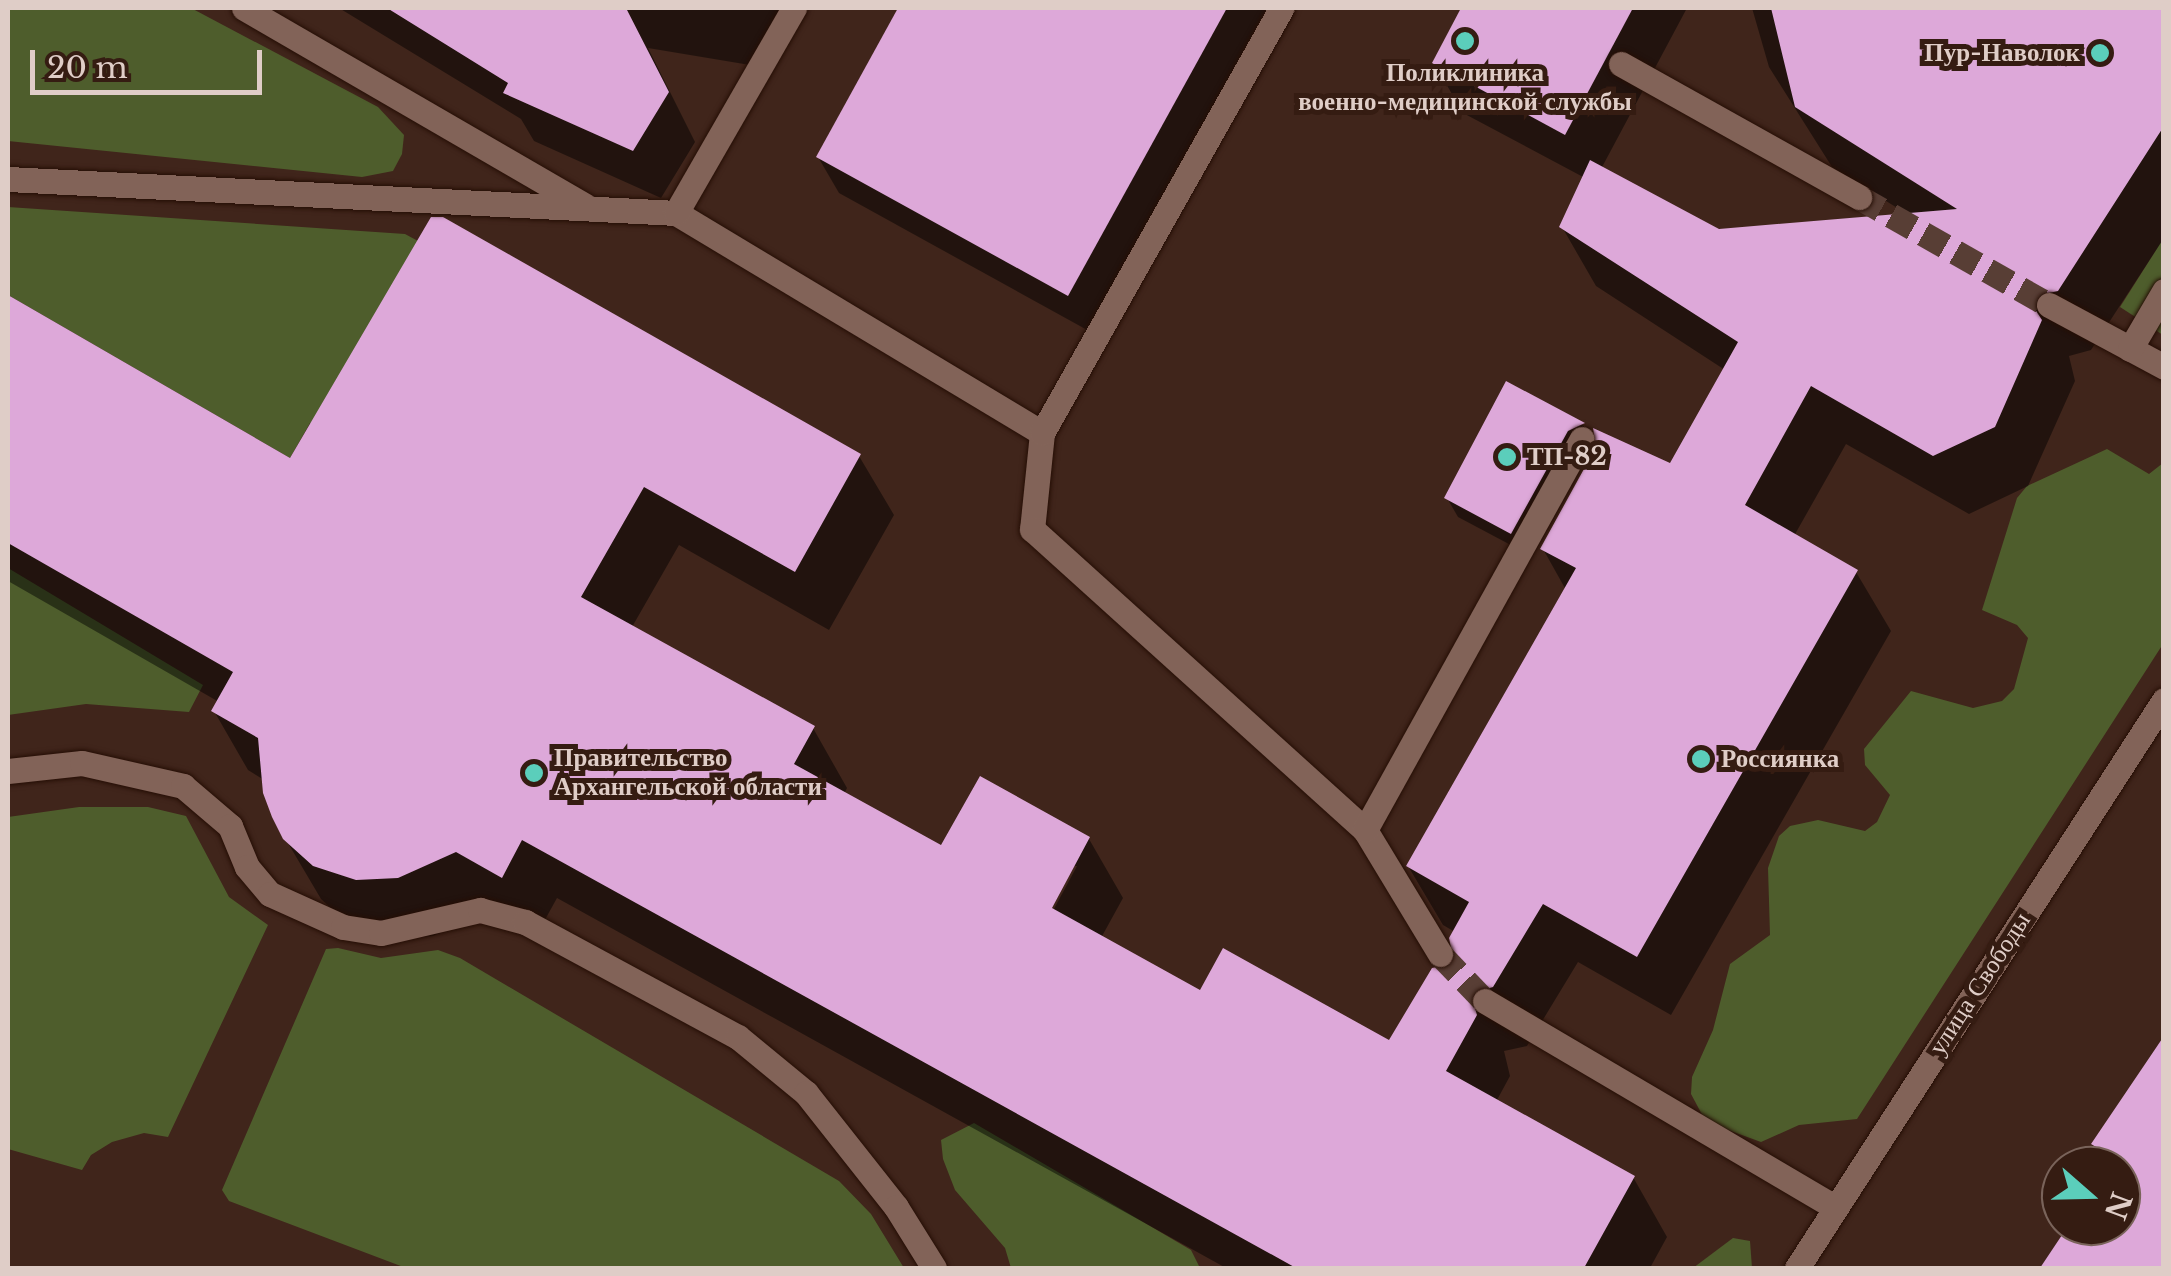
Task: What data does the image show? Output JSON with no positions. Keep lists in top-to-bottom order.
{
  "streets": {
    "street": ["улица Свободы"]
  },
  "places": [
    "Поликлиника военно-медицинской службы",
    "Пур-Наволок",
    "ТП-82",
    "Россиянка",
    "Правительство Архангельской области"
  ],
  "scale_bar": "20 m",
  "north": "right"
}
